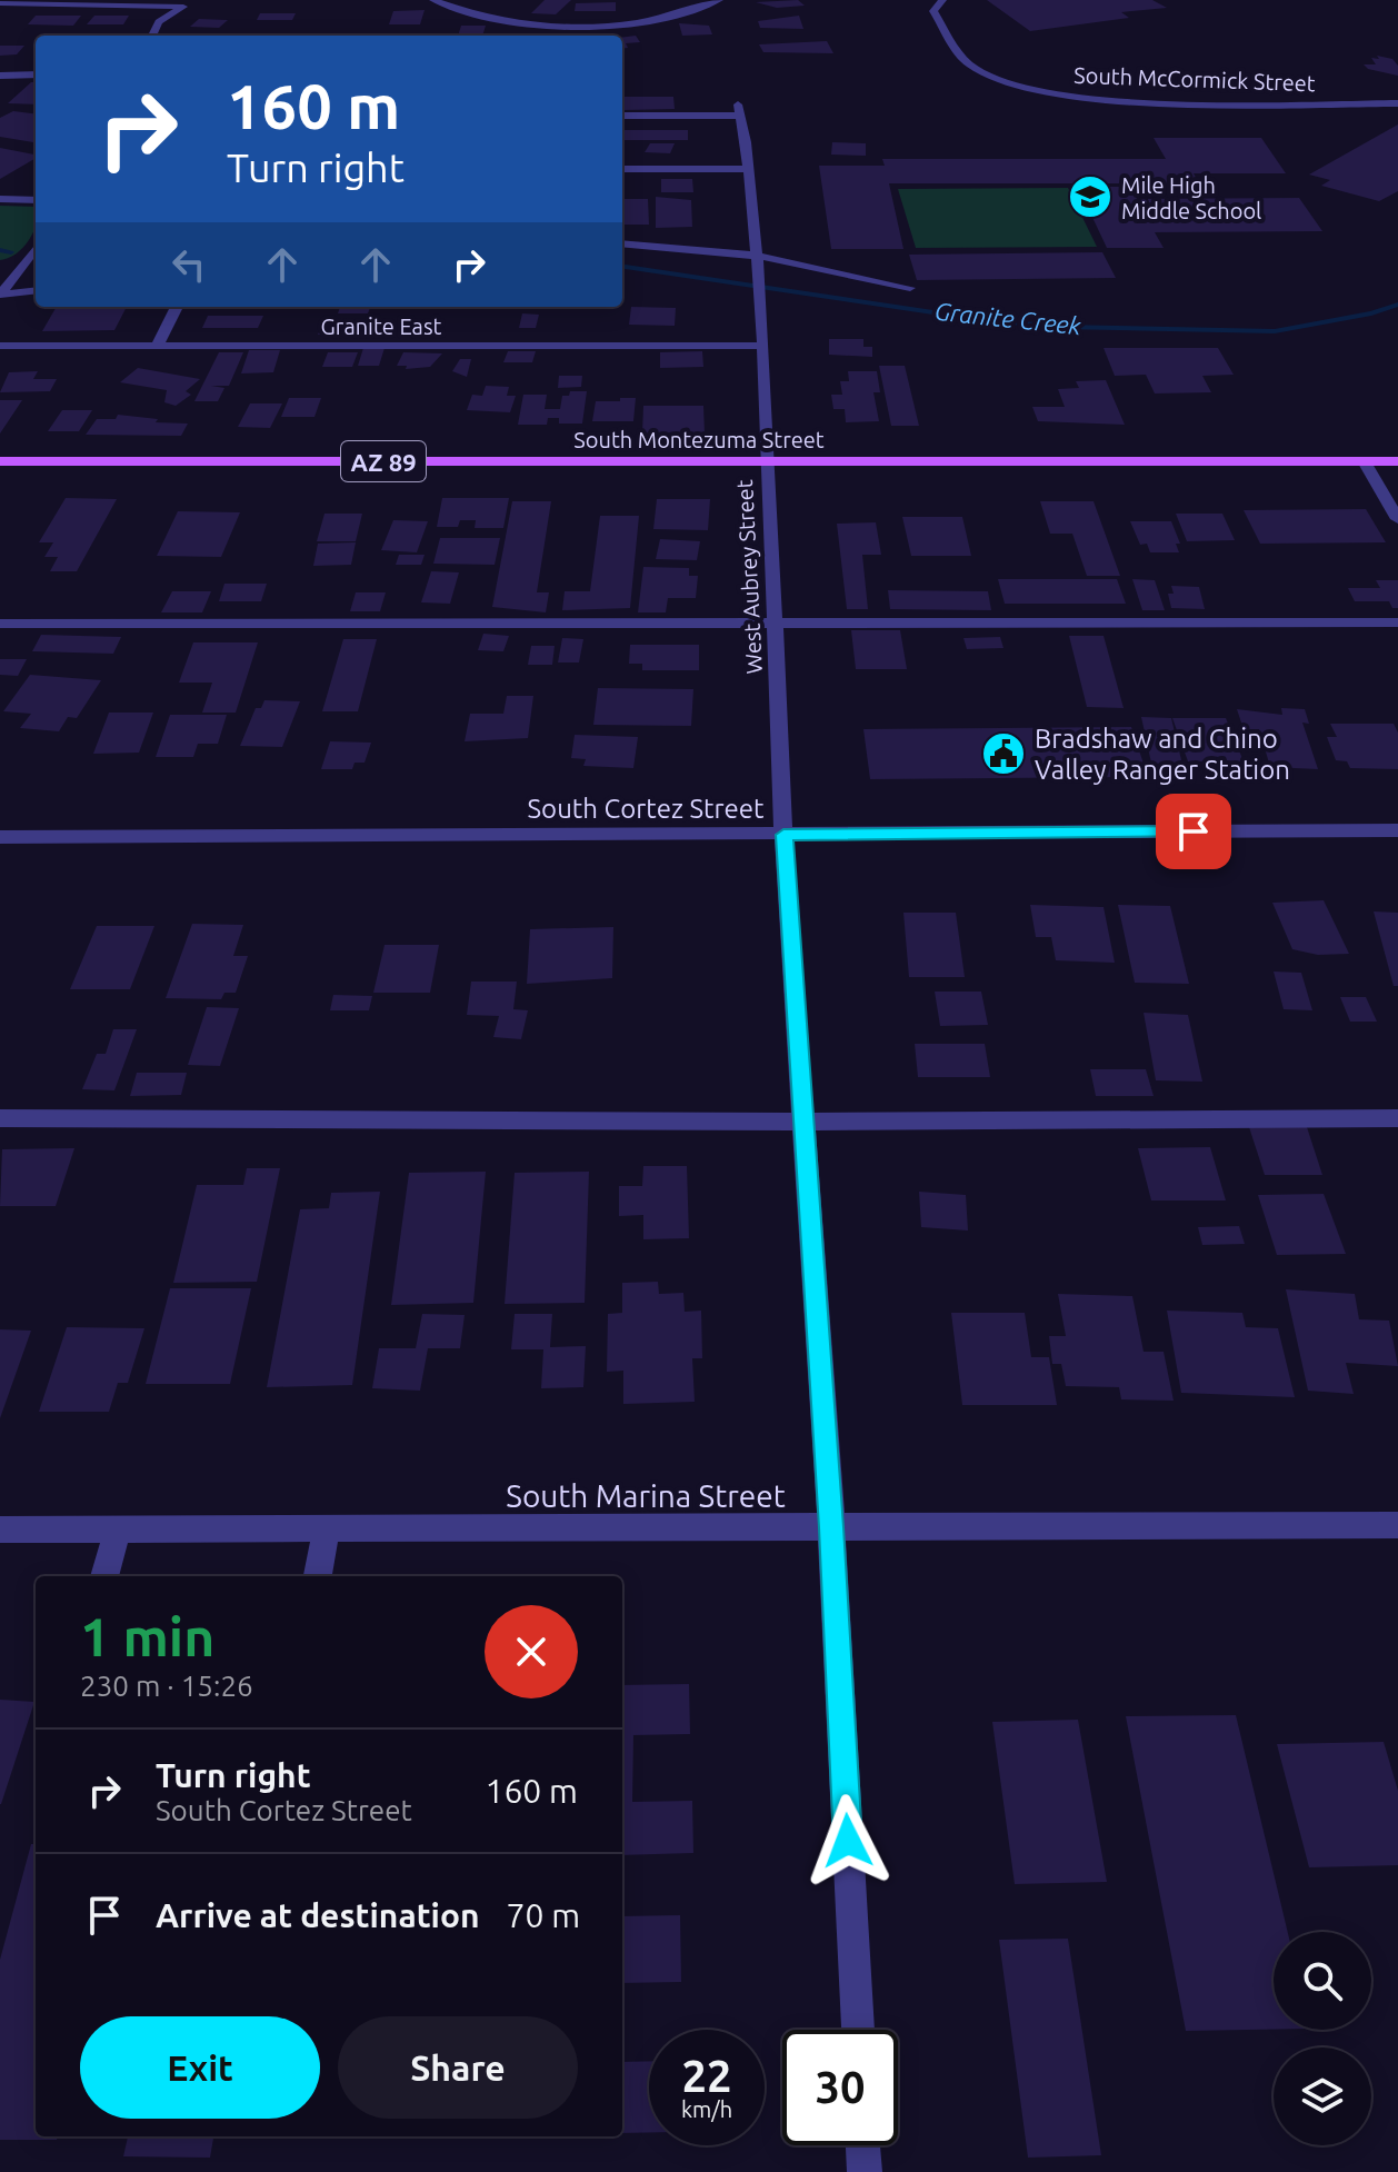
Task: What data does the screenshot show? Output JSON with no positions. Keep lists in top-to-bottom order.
{
  "streets": {
    "main road": ["South Montezuma Street", "AZ 89"],
    "street": [
      "South McCormick Street",
      "Granite East",
      "West Aubrey Street",
      "South Cortez Street",
      "South Marina Street"
    ]
  },
  "crossings": [
    ["Granite East", "West Aubrey Street"],
    ["South Montezuma Street", "West Aubrey Street"],
    ["West Aubrey Street", "South Cortez Street"],
    ["West Aubrey Street", "South Marina Street"]
  ],
  "water": ["Granite Creek"],
  "places": {
    "school or university": ["Mile High Middle School"],
    "public building": ["Bradshaw and Chino Valley Ranger Station"]
  },
  "page": {
    "turn": ["160 m", "Turn right"],
    "heading": ["1 min", "230 m · 15:26"],
    "list": [
      {
        "name": "Turn right",
        "note": "South Cortez Street",
        "value": "160 m"
      },
      {
        "name": "Arrive at destination",
        "value": "70 m"
      }
    ],
    "buttons": ["Exit", "Share"],
    "speed": "22 km/h",
    "limit": "30"
  }
}
